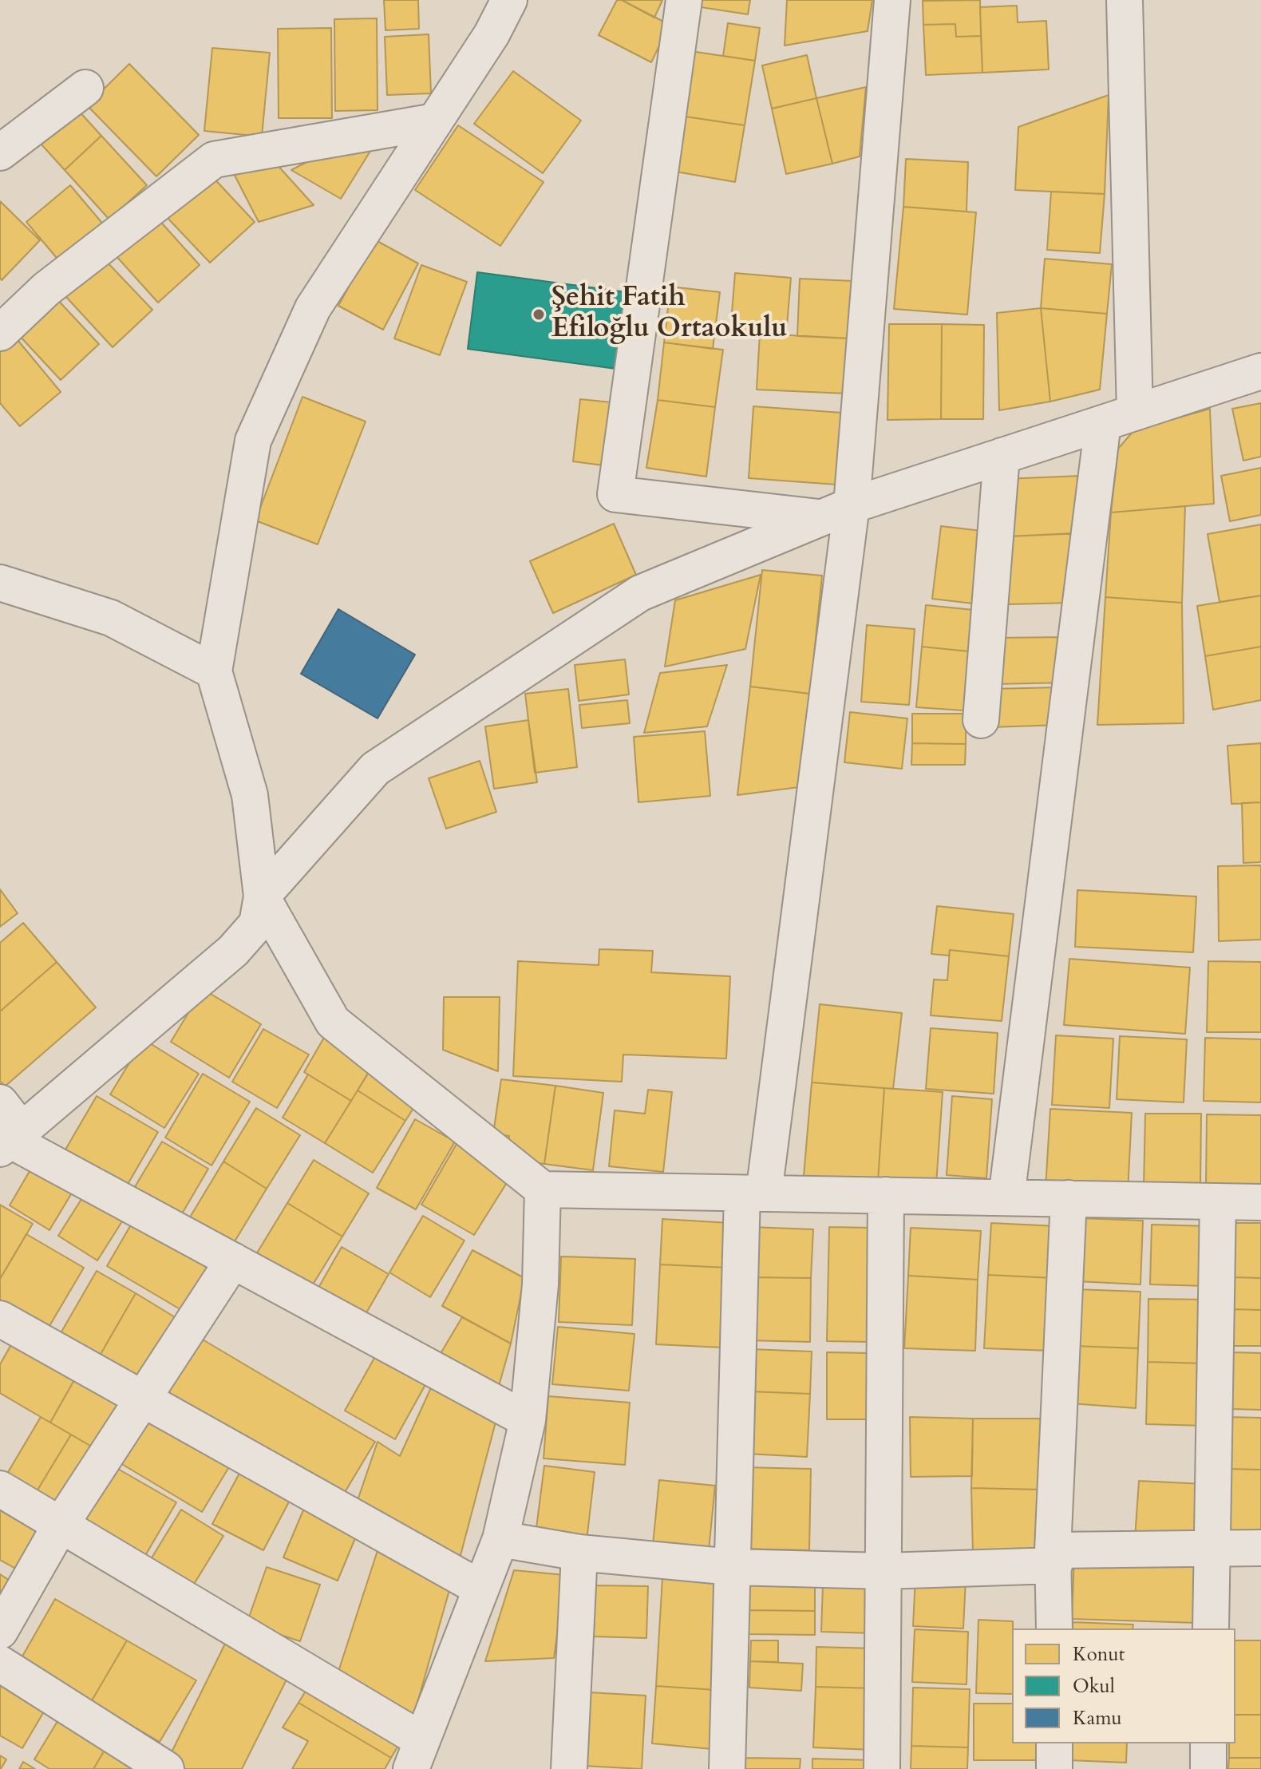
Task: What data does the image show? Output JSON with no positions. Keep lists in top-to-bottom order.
{
  "places": ["Şehit Fatih Efiloğlu Ortaokulu"],
  "legend": ["Konut", "Okul", "Kamu"]
}
